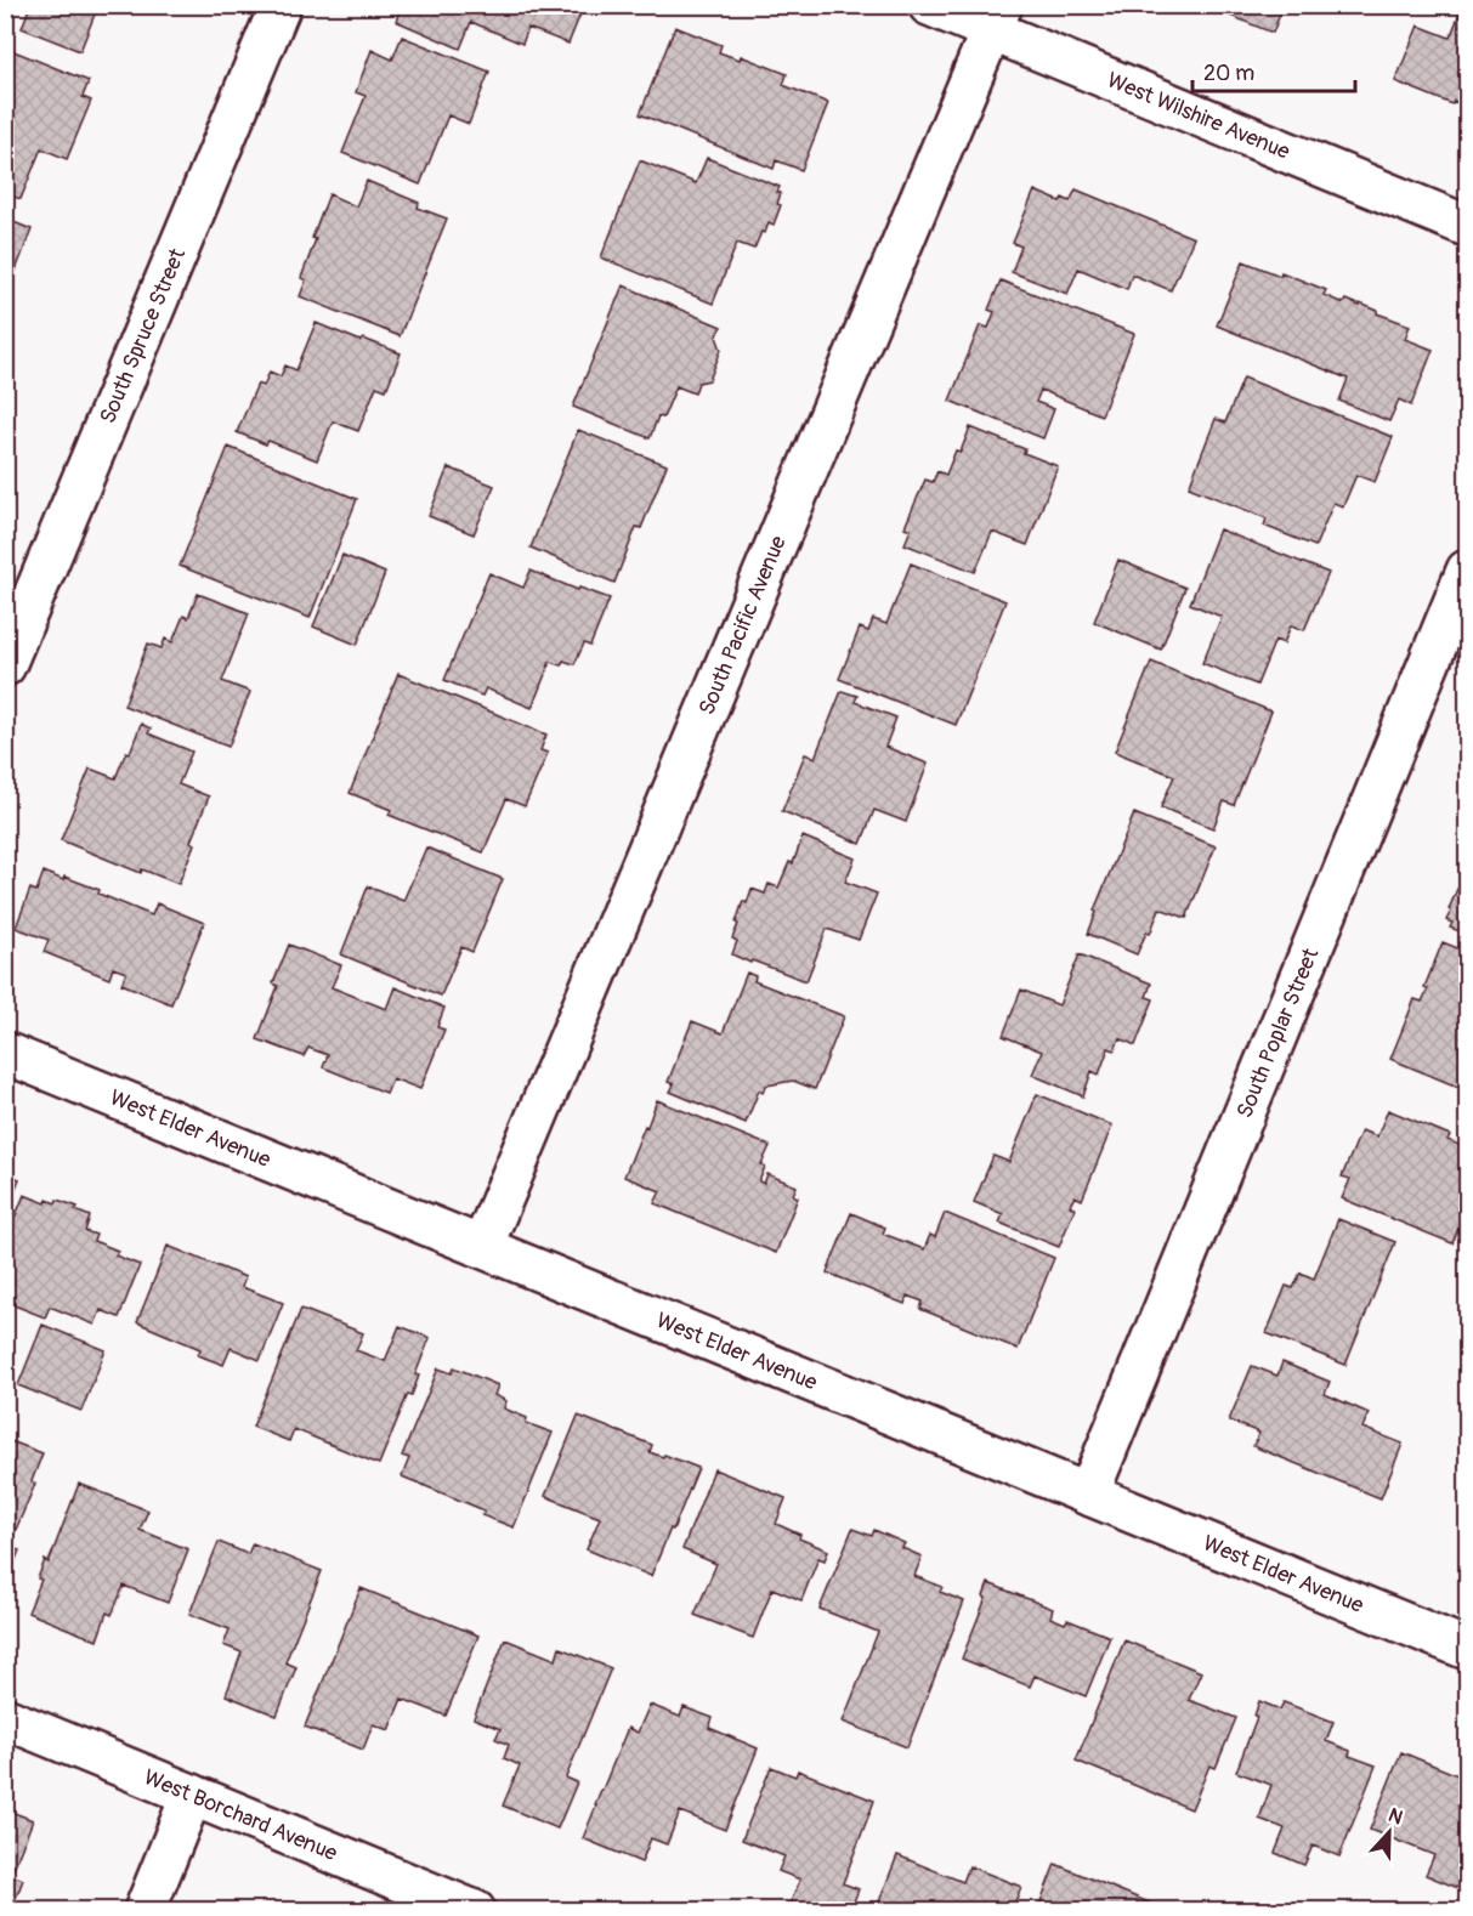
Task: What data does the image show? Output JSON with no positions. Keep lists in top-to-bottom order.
{
  "streets": {
    "street": [
      "West Wilshire Avenue",
      "South Spruce Street",
      "South Pacific Avenue",
      "South Poplar Street",
      "West Elder Avenue",
      "West Borchard Avenue"
    ]
  },
  "crossings": [
    ["West Wilshire Avenue", "South Pacific Avenue"],
    ["South Pacific Avenue", "West Elder Avenue"],
    ["South Poplar Street", "West Elder Avenue"]
  ],
  "scale_bar": "20 m",
  "north": "top"
}
